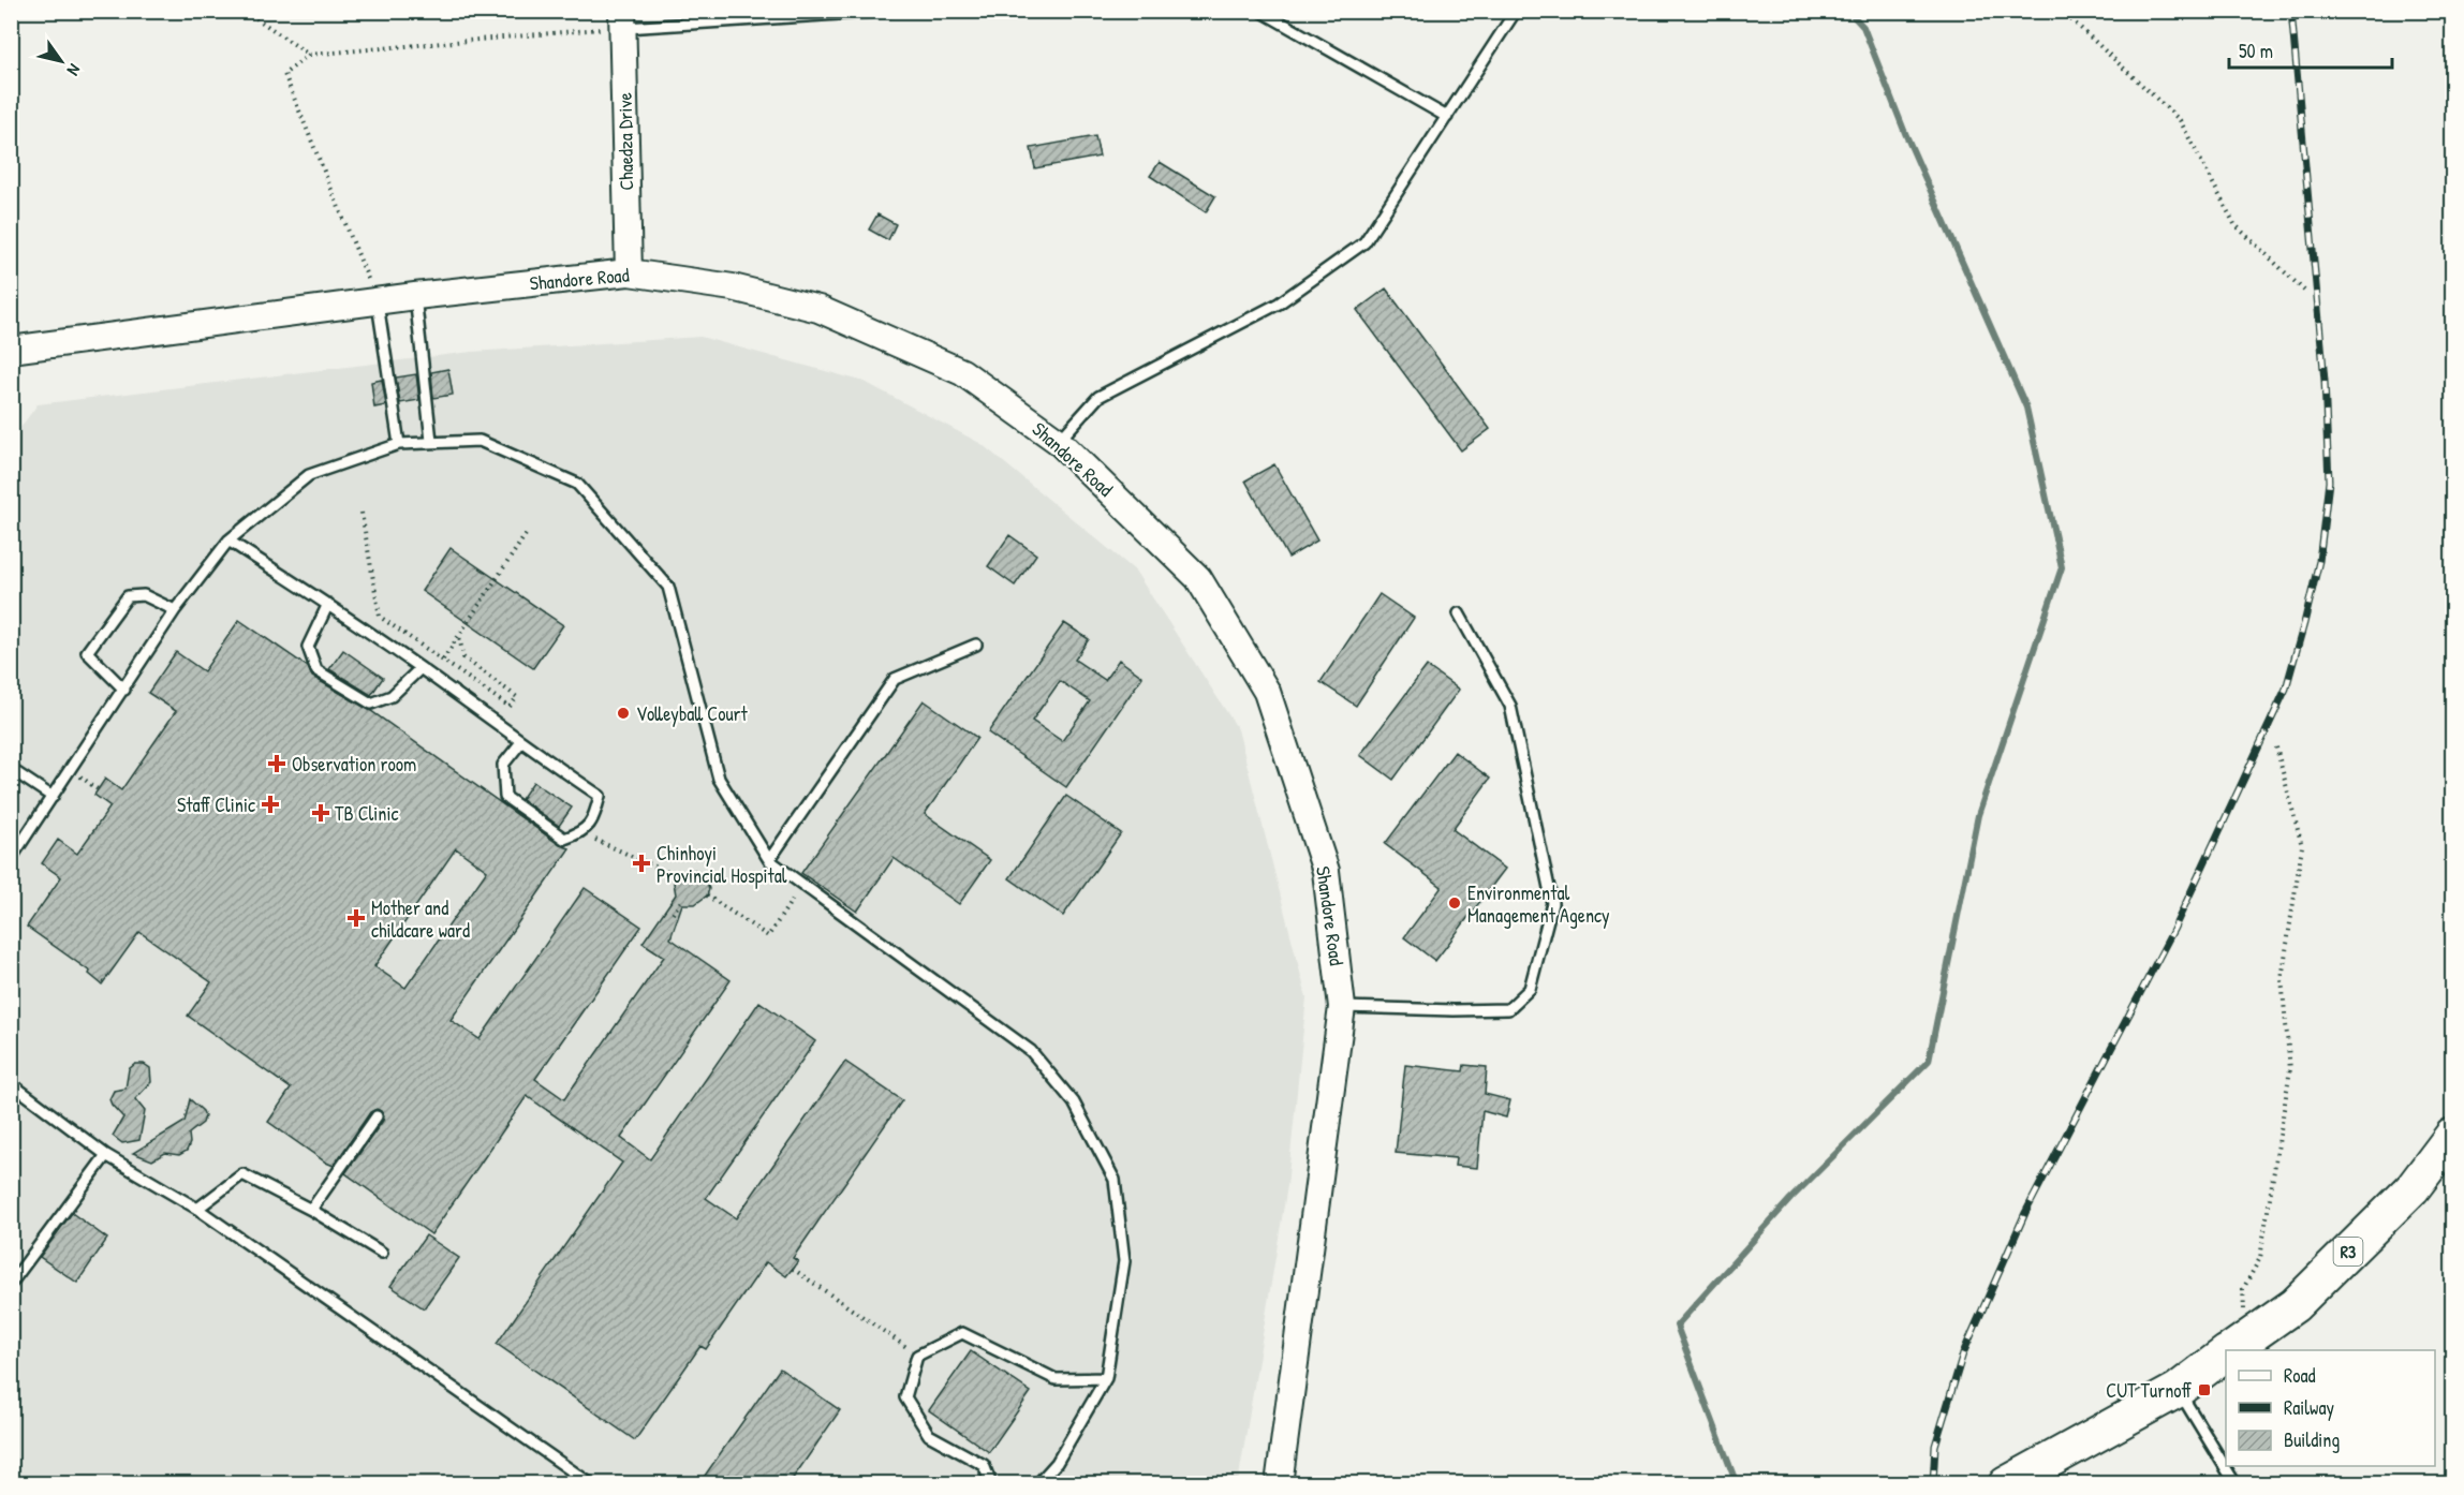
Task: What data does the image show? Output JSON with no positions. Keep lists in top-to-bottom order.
{
  "streets": {
    "highway": ["R3"],
    "street": ["Chaedza Drive", "Shandore Road"]
  },
  "crossings": [
    ["Chaedza Drive", "Shandore Road"]
  ],
  "places": {
    "other": ["Volleyball Court", "Environmental Management Agency"],
    "health": [
      "Observation room",
      "Staff Clinic",
      "TB Clinic",
      "Chinhoyi Provincial Hospital",
      "Mother and childcare ward"
    ],
    "transit": ["CUT Turnoff"]
  },
  "legend": ["Road", "Railway", "Building"],
  "scale_bar": "50 m",
  "north": "bottom right"
}
